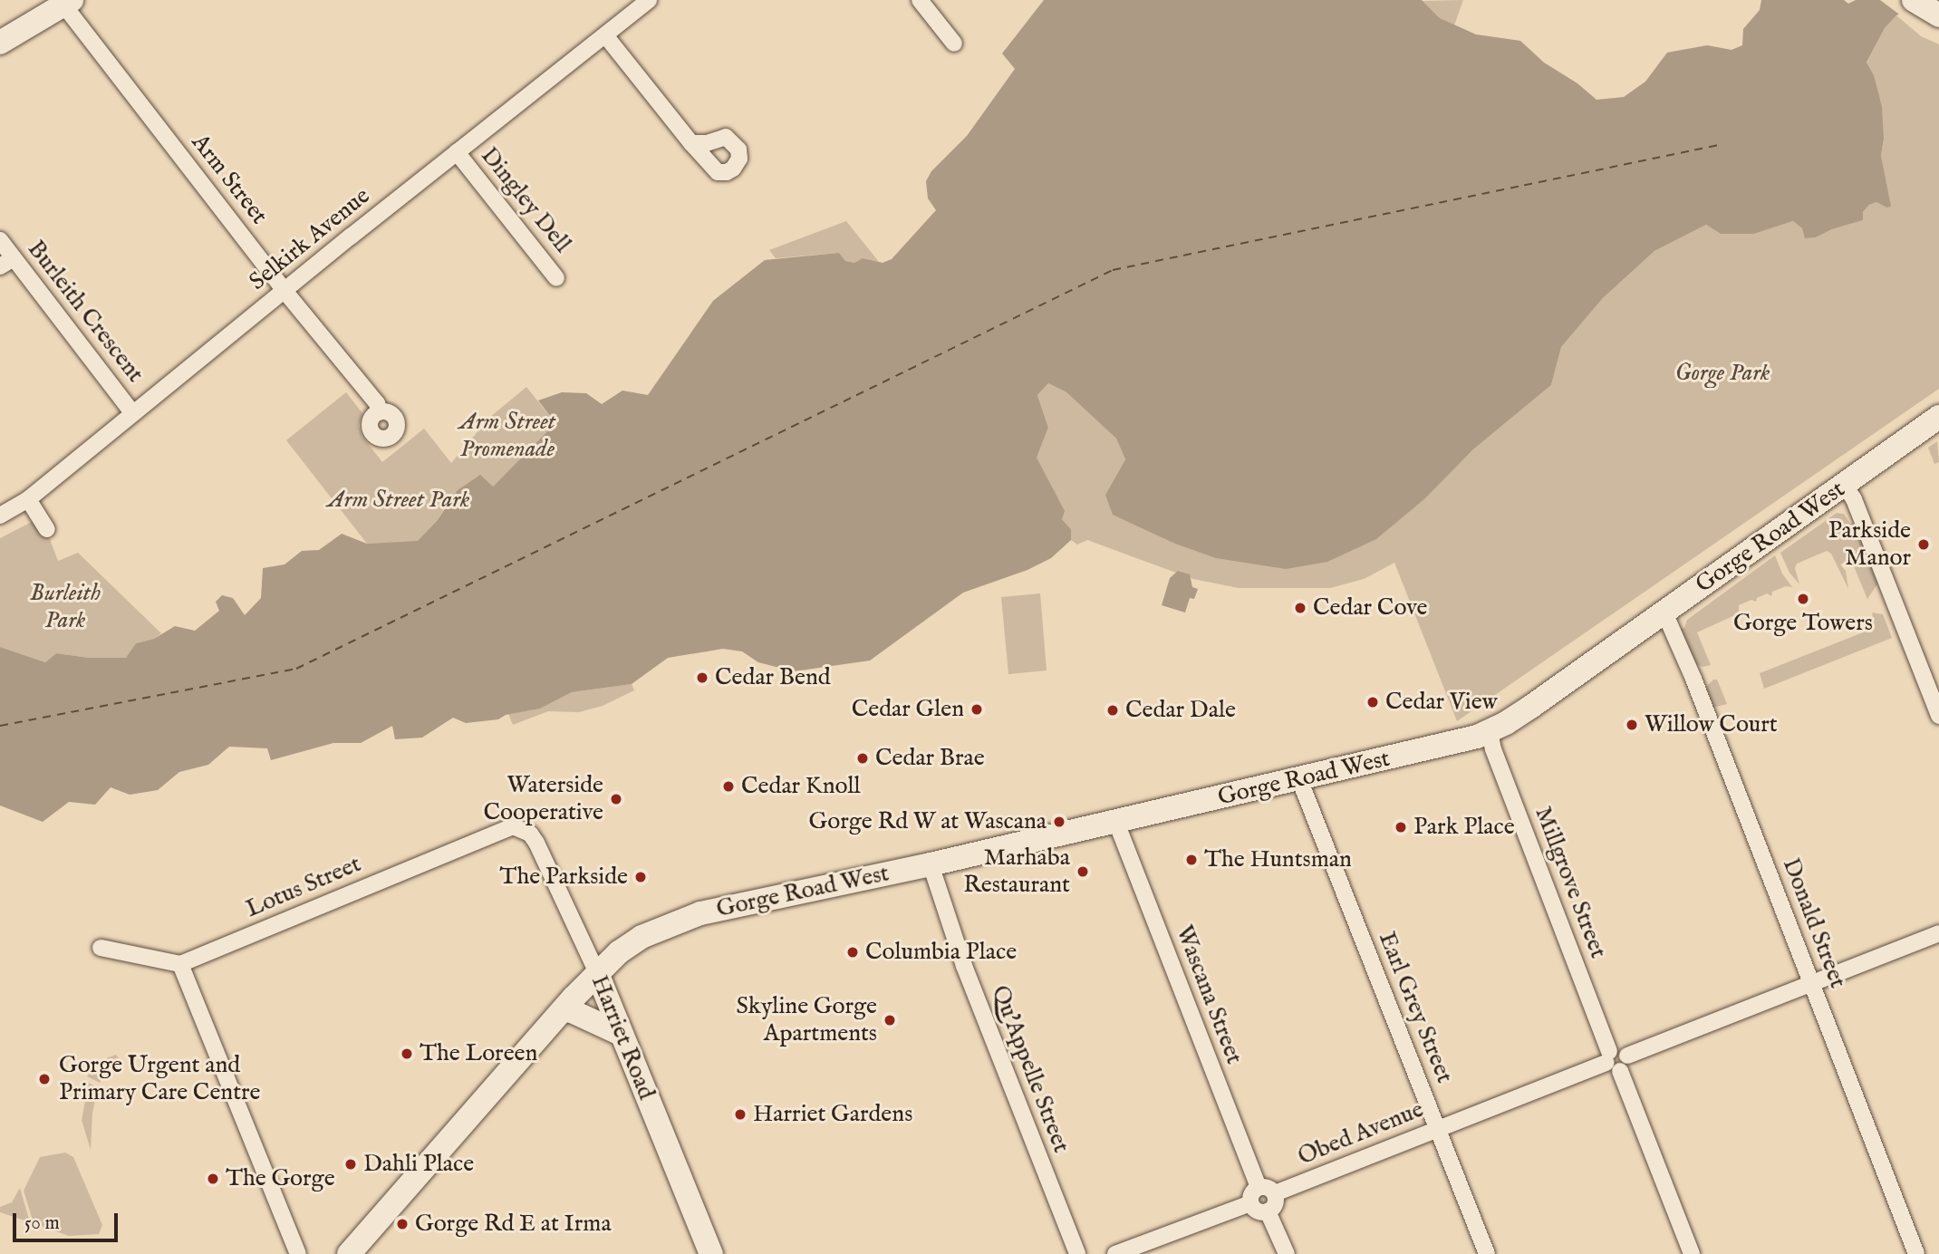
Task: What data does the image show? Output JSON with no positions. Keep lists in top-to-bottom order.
{
  "streets": {
    "main road": ["Gorge Road West", "Harriet Road"],
    "street": [
      "Arm Street",
      "Dingley Dell",
      "Selkirk Avenue",
      "Burleith Crescent",
      "Millgrove Street",
      "Lotus Street",
      "Donald Street",
      "Wascana Street",
      "Earl Grey Street",
      "Qu'Appelle Street",
      "Obed Avenue"
    ]
  },
  "crossings": [
    ["Arm Street", "Selkirk Avenue"],
    ["Dingley Dell", "Selkirk Avenue"],
    ["Selkirk Avenue", "Burleith Crescent"],
    ["Gorge Road West", "Millgrove Street"],
    ["Gorge Road West", "Donald Street"],
    ["Gorge Road West", "Wascana Street"],
    ["Gorge Road West", "Earl Grey Street"],
    ["Gorge Road West", "Harriet Road"],
    ["Gorge Road West", "Qu'Appelle Street"],
    ["Millgrove Street", "Obed Avenue"],
    ["Lotus Street", "Harriet Road"],
    ["Wascana Street", "Obed Avenue"],
    ["Earl Grey Street", "Obed Avenue"]
  ],
  "parks": [
    "Gorge Park",
    "Arm Street Promenade",
    "Arm Street Park",
    "Burleith Park"
  ],
  "places": [
    "Parkside Manor",
    "Gorge Towers",
    "Cedar Cove",
    "Cedar Bend",
    "Cedar View",
    "Cedar Glen",
    "Cedar Dale",
    "Willow Court",
    "Cedar Brae",
    "Cedar Knoll",
    "Waterside Cooperative",
    "Gorge Rd W at Wascana",
    "Park Place",
    "The Huntsman",
    "Marhaba Restaurant",
    "The Parkside",
    "Columbia Place",
    "Skyline Gorge Apartments",
    "The Loreen",
    "Gorge Urgent and Primary Care Centre",
    "Harriet Gardens",
    "Dahli Place",
    "The Gorge",
    "Gorge Rd E at Irma"
  ],
  "scale_bar": "50 m"
}
